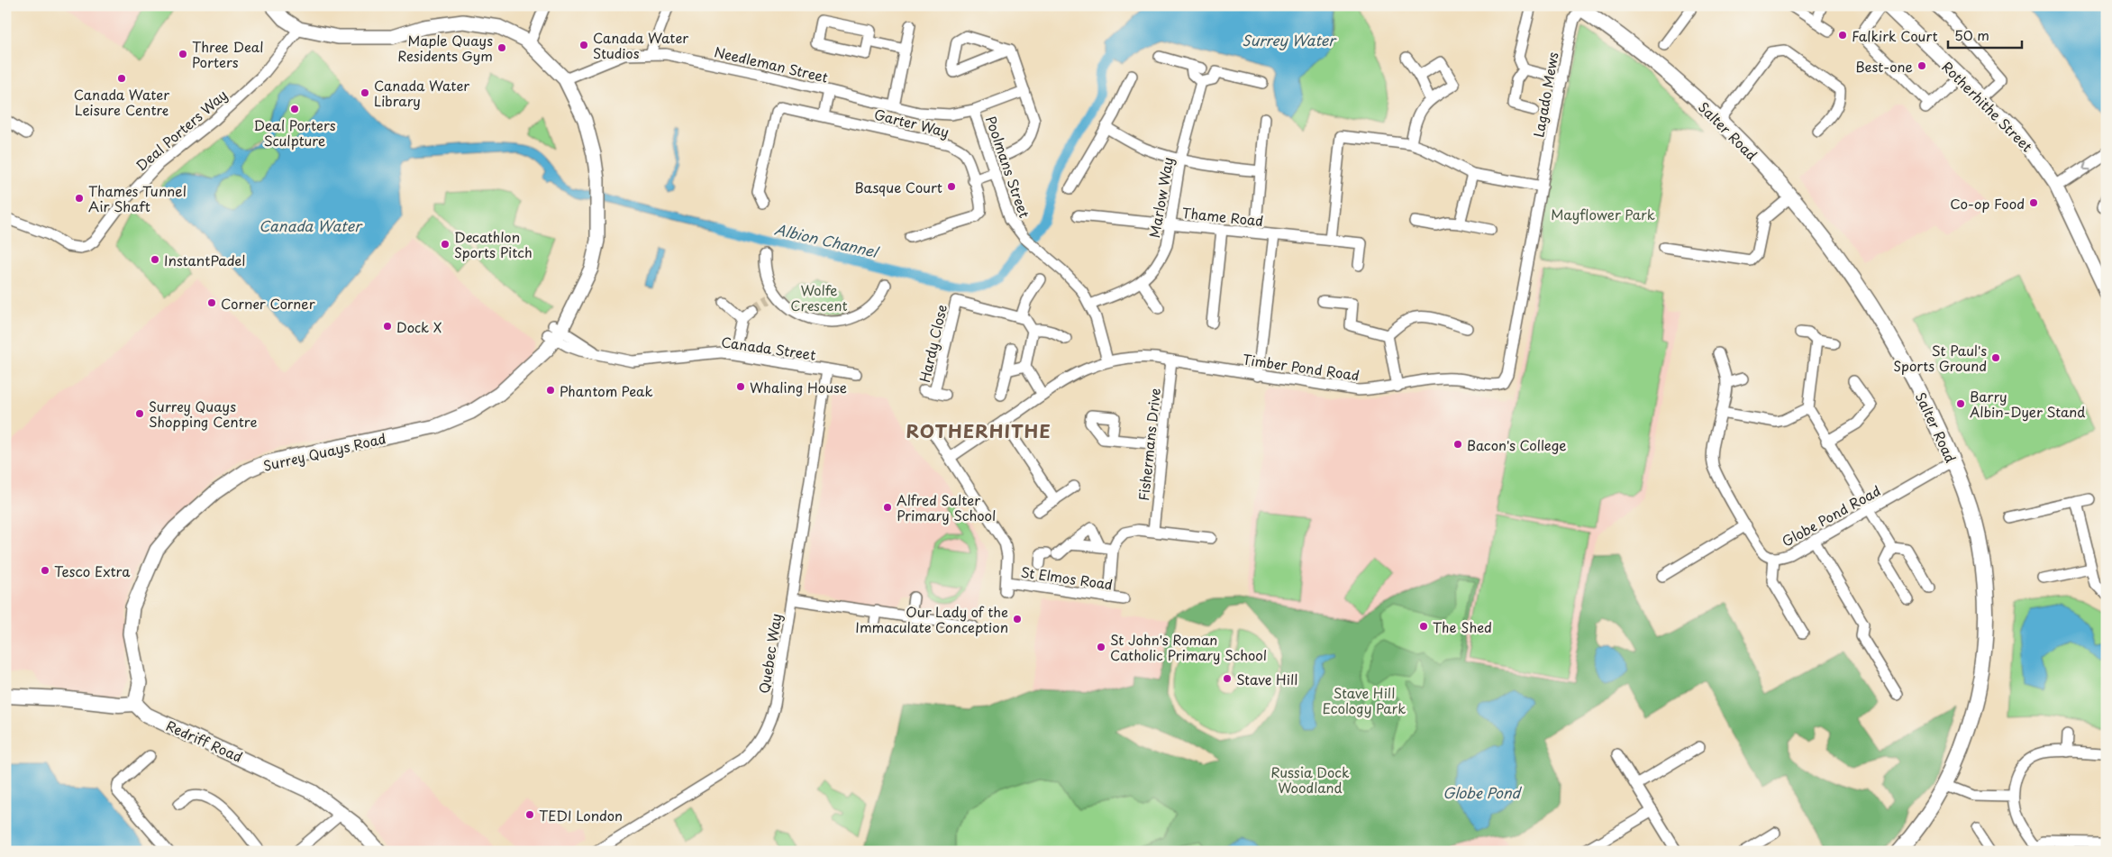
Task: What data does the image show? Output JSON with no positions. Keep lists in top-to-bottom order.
{
  "streets": {
    "main road": ["Salter Road", "Redriff Road"],
    "street": [
      "Needleman Street",
      "Lagado Mews",
      "Rotherhithe Street",
      "Garter Way",
      "Deal Porters Way",
      "Poolmans Street",
      "Marlow Way",
      "Thame Road",
      "Hardy Close",
      "Canada Street",
      "Timber Pond Road",
      "Fishermans Drive",
      "Surrey Quays Road",
      "Globe Pond Road",
      "St Elmos Road",
      "Quebec Way"
    ]
  },
  "crossings": [
    ["Needleman Street", "Poolmans Street"],
    ["Needleman Street", "Surrey Quays Road"],
    ["Lagado Mews", "Salter Road"],
    ["Lagado Mews", "Timber Pond Road"],
    ["Deal Porters Way", "Surrey Quays Road"],
    ["Salter Road", "Globe Pond Road"],
    ["Poolmans Street", "Marlow Way"],
    ["Poolmans Street", "Timber Pond Road"],
    ["Marlow Way", "Thame Road"],
    ["Canada Street", "Surrey Quays Road"],
    ["Canada Street", "Quebec Way"],
    ["Timber Pond Road", "Fishermans Drive"],
    ["Timber Pond Road", "St Elmos Road"],
    ["Surrey Quays Road", "Redriff Road"]
  ],
  "districts": ["ROTHERHITHE"],
  "water": [
    "Surrey Water",
    "Canada Water",
    "Albion Channel",
    "Globe Pond"
  ],
  "parks": [
    "Mayflower Park",
    "Wolfe Crescent",
    "Stave Hill Ecology Park",
    "Russia Dock Woodland"
  ],
  "places": [
    "Falkirk Court",
    "Canada Water Studios",
    "Maple Quays Residents Gym",
    "Three Deal Porters",
    "Best-one",
    "Canada Water Leisure Centre",
    "Canada Water Library",
    "Deal Porters Sculpture",
    "Basque Court",
    "Thames Tunnel Air Shaft",
    "Co-op Food",
    "Decathlon Sports Pitch",
    "InstantPadel",
    "Corner Corner",
    "Dock X",
    "St Paul's Sports Ground",
    "Whaling House",
    "Phantom Peak",
    "Barry Albin-Dyer Stand",
    "Surrey Quays Shopping Centre",
    "Bacon's College",
    "Alfred Salter Primary School",
    "Tesco Extra",
    "Our Lady of the Immaculate Conception",
    "The Shed",
    "St John's Roman Catholic Primary School",
    "Stave Hill",
    "TEDI London"
  ],
  "scale_bar": "50 m"
}
